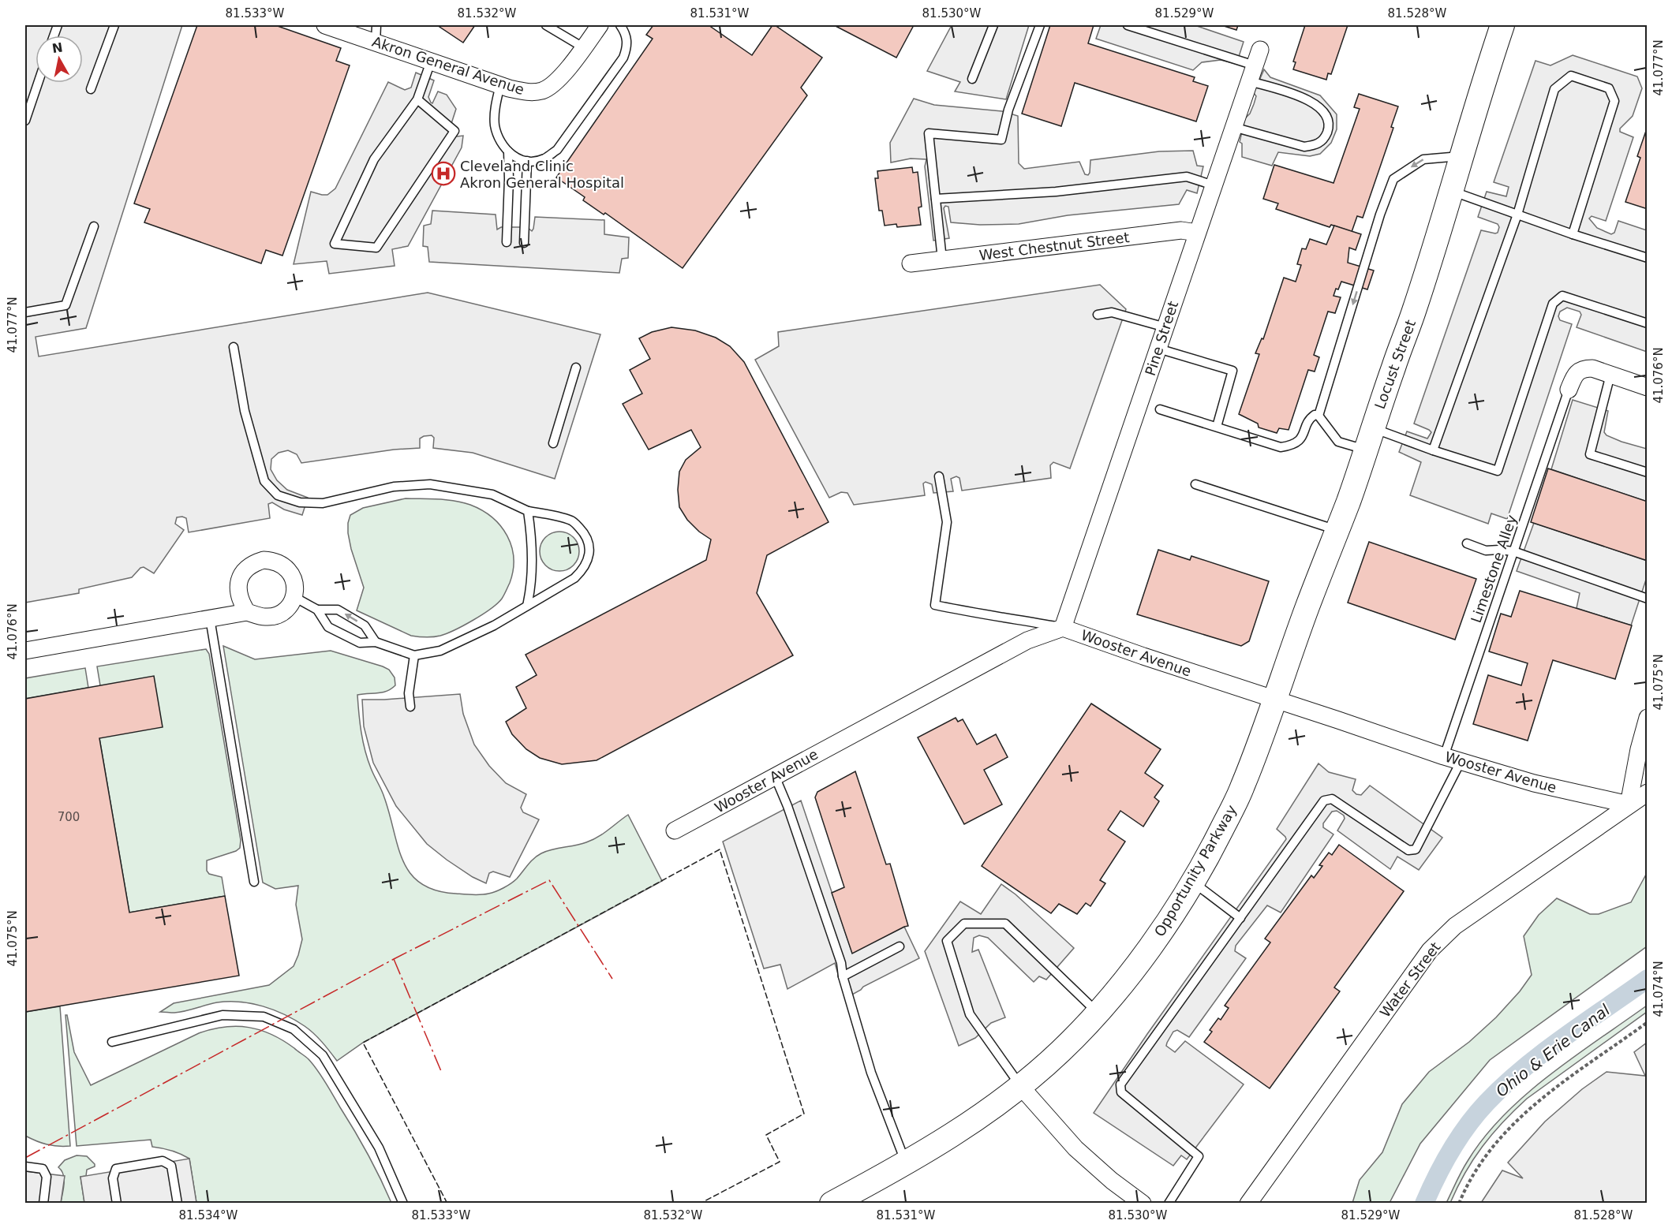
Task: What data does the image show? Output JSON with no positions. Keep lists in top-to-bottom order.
{
  "streets": {
    "main road": ["Locust Street", "Opportunity Parkway"],
    "street": [
      "Akron General Avenue",
      "West Chestnut Street",
      "Pine Street",
      "Wooster Avenue",
      "Water Street"
    ],
    "lane": ["Limestone Alley"]
  },
  "crossings": [
    ["West Chestnut Street", "Pine Street"],
    ["Pine Street", "Wooster Avenue"],
    ["Locust Street", "Wooster Avenue"],
    ["Locust Street", "Opportunity Parkway"],
    ["Limestone Alley", "Wooster Avenue"],
    ["Wooster Avenue", "Opportunity Parkway"],
    ["Wooster Avenue", "Water Street"]
  ],
  "water": ["Ohio & Erie Canal"],
  "places": {
    "hospital": ["Cleveland Clinic Akron General Hospital"]
  },
  "house_numbers": ["700"],
  "north": "top",
  "coordinates": [
    "81.533°W",
    "81.532°W",
    "81.531°W",
    "81.530°W",
    "81.529°W",
    "81.528°W",
    "41.077°N",
    "41.076°N",
    "41.075°N",
    "41.074°N",
    "81.534°W"
  ]
}
